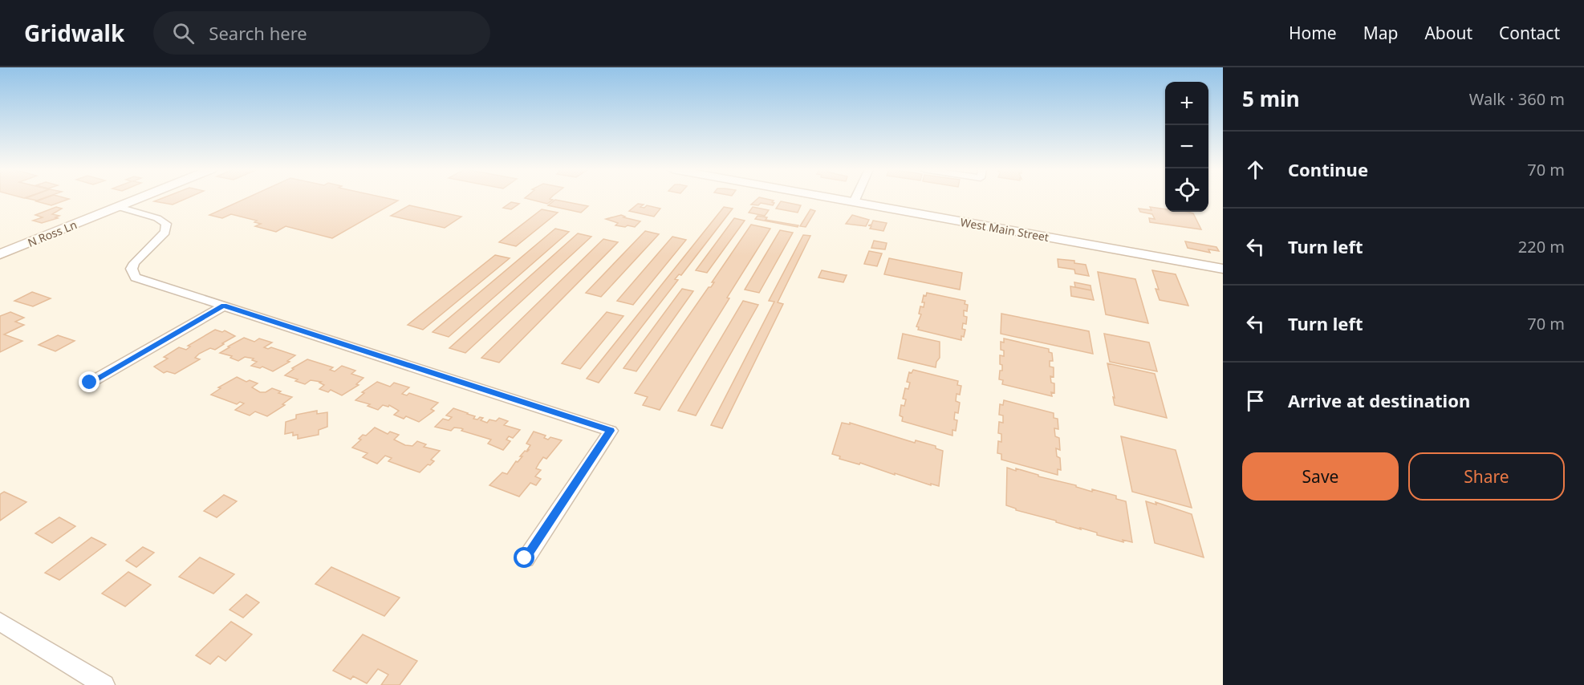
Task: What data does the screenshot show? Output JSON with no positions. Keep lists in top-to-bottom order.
{
  "streets": {
    "main road": ["West Main Street", "N Ross Ln"]
  },
  "page": {
    "header": "Gridwalk",
    "search": "Search here",
    "nav": [
      "Home",
      "Map",
      "About",
      "Contact"
    ],
    "heading": ["5 min", "Walk · 360 m"],
    "map_buttons": ["+", "−"],
    "list": [
      ["Continue", "70 m"],
      ["Turn left", "220 m"],
      ["Turn left", "70 m"],
      "Arrive at destination"
    ],
    "buttons": ["Save", "Share"]
  }
}
